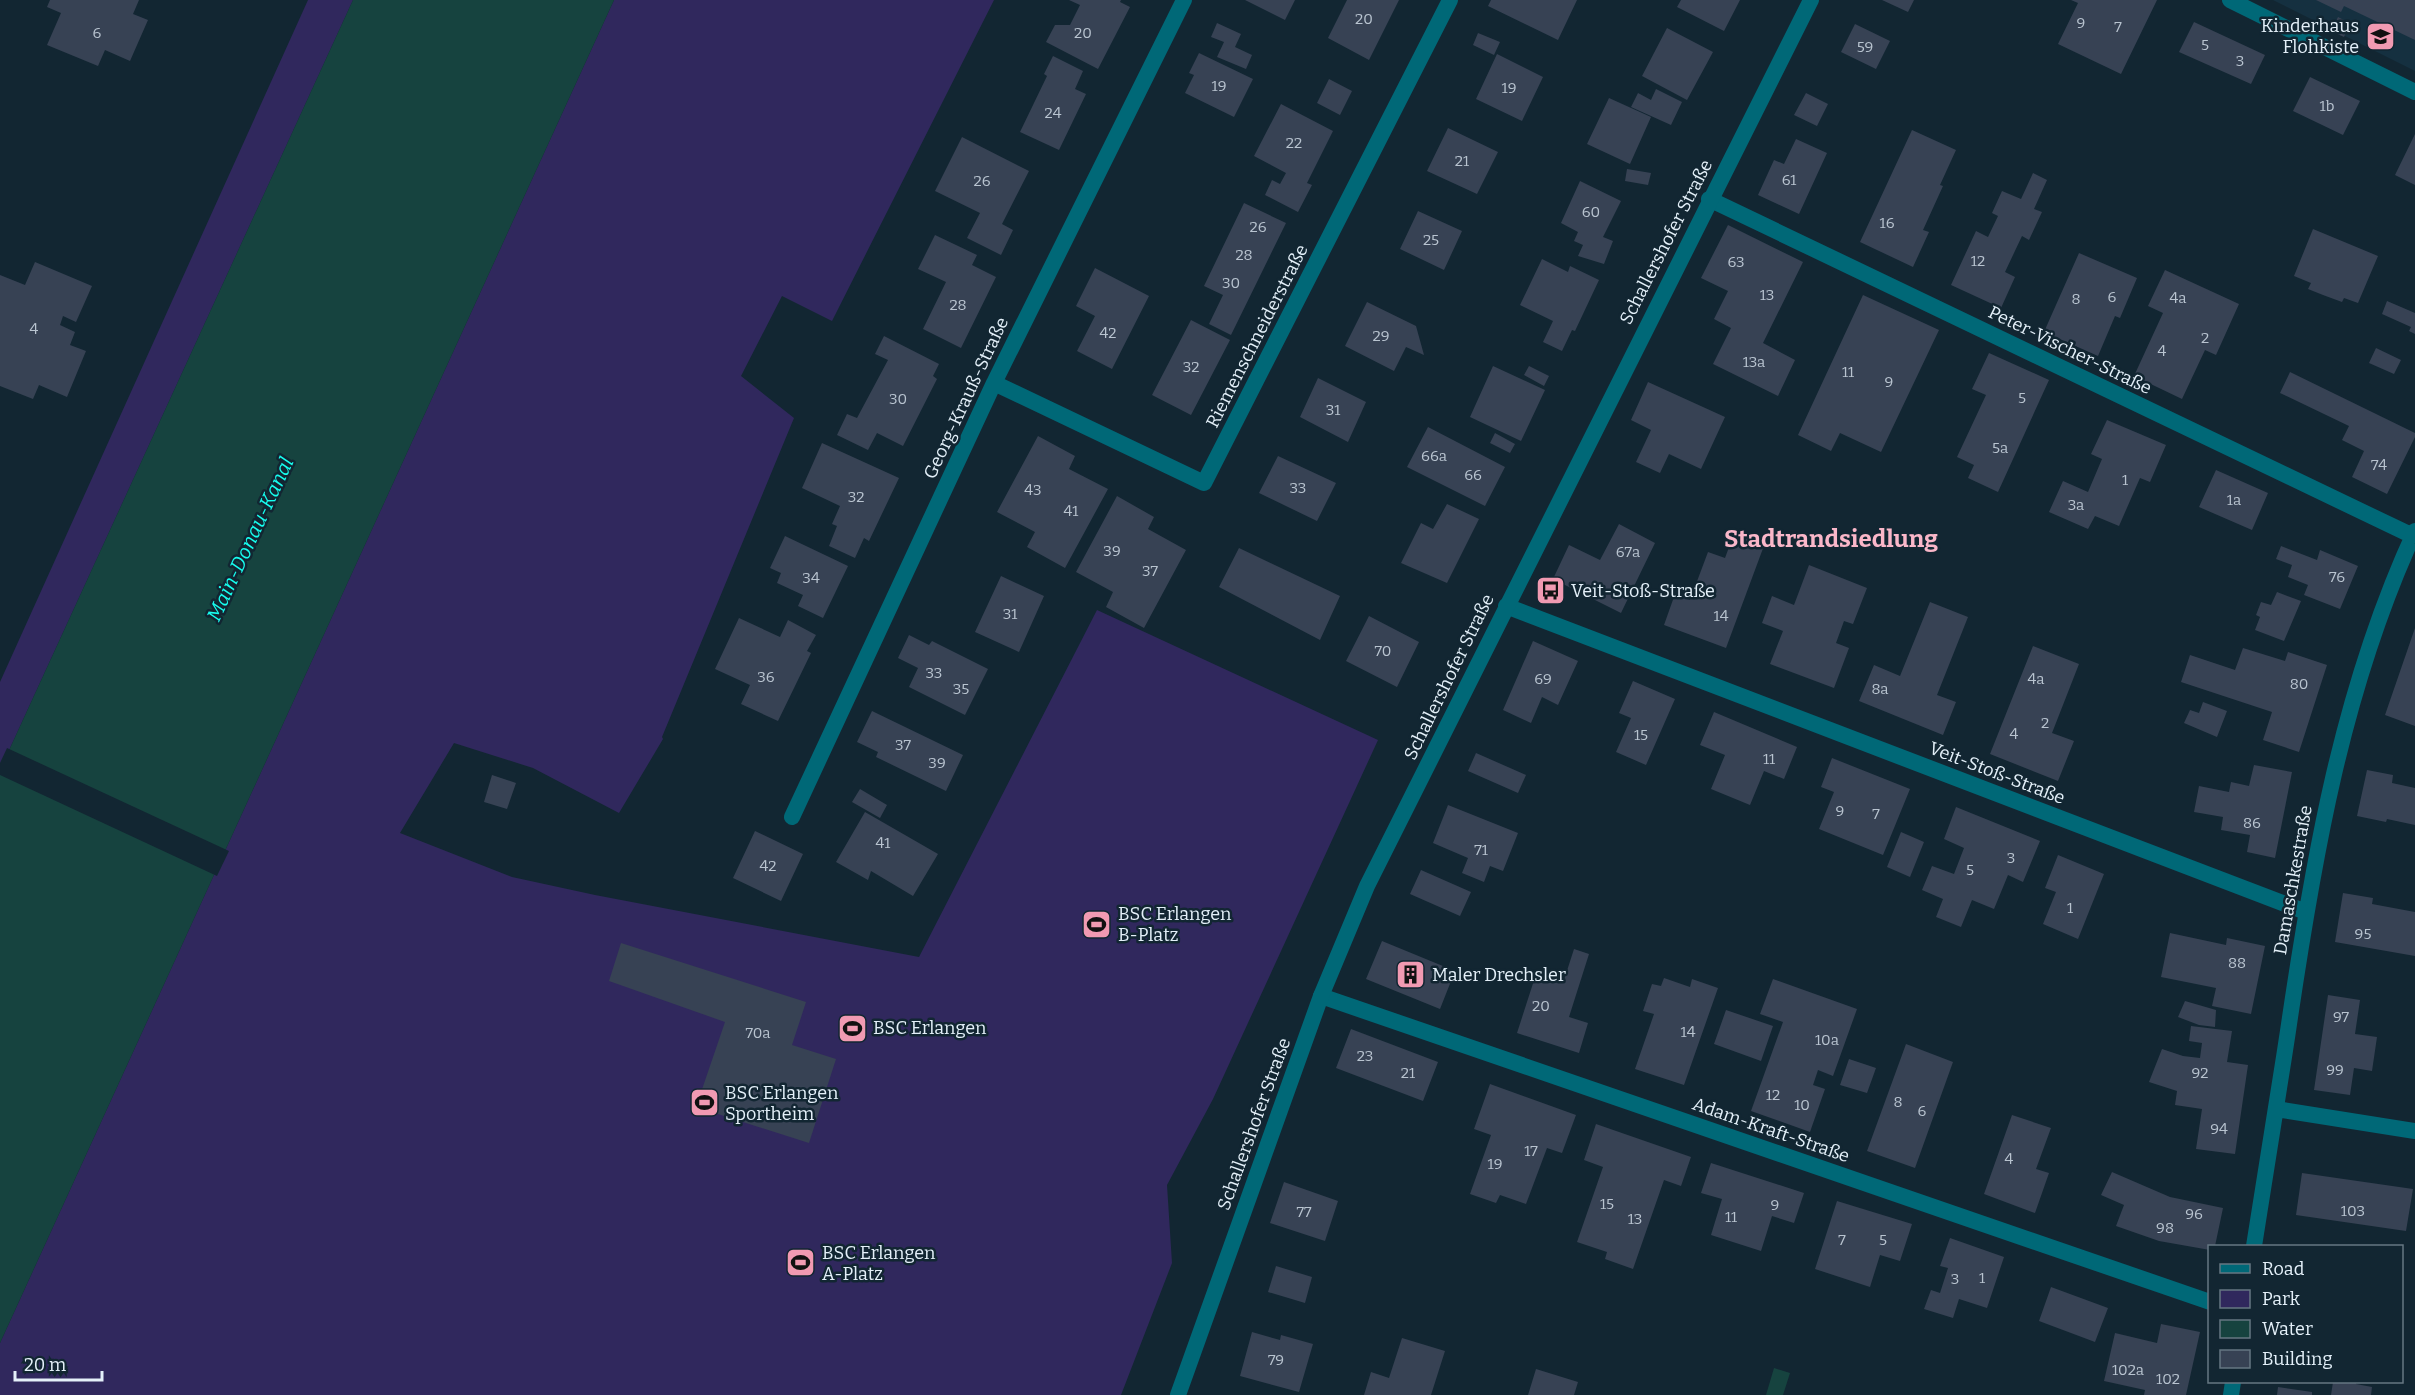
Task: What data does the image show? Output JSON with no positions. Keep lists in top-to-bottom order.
{
  "streets": {
    "street": [
      "Schallershofer Straße",
      "Riemenschneiderstraße",
      "Peter-Vischer-Straße",
      "Georg-Krauß-Straße",
      "Veit-Stoß-Straße",
      "Damaschkestraße",
      "Adam-Kraft-Straße"
    ]
  },
  "crossings": [
    ["Schallershofer Straße", "Peter-Vischer-Straße"],
    ["Schallershofer Straße", "Veit-Stoß-Straße"],
    ["Schallershofer Straße", "Adam-Kraft-Straße"],
    ["Riemenschneiderstraße", "Georg-Krauß-Straße"],
    ["Peter-Vischer-Straße", "Damaschkestraße"],
    ["Veit-Stoß-Straße", "Damaschkestraße"]
  ],
  "districts": ["Stadtrandsiedlung"],
  "water": ["Main-Donau-Kanal"],
  "places": {
    "school or university": ["Kinderhaus Flohkiste"],
    "bus stop": ["Veit-Stoß-Straße"],
    "sports": [
      "BSC Erlangen B-Platz",
      "BSC Erlangen",
      "BSC Erlangen Sportheim",
      "BSC Erlangen A-Platz"
    ],
    "building": ["Maler Drechsler"]
  },
  "house_numbers": [
    "20",
    "9",
    "7",
    "6",
    "20",
    "5",
    "59",
    "3",
    "19",
    "19",
    "1b",
    "24",
    "22",
    "21",
    "61",
    "26",
    "60",
    "16",
    "26",
    "25",
    "28",
    "12",
    "63",
    "30",
    "13",
    "6",
    "4a",
    "8",
    "28",
    "4",
    "42",
    "29",
    "2",
    "4",
    "13a",
    "32",
    "11",
    "9",
    "5",
    "30",
    "31",
    "5a",
    "66a",
    "74",
    "66",
    "1",
    "33",
    "43",
    "32",
    "1a",
    "3a",
    "41",
    "39",
    "67a",
    "37",
    "76",
    "34",
    "31",
    "14",
    "70",
    "33",
    "36",
    "69",
    "4a",
    "80",
    "35",
    "8a",
    "2",
    "4",
    "15",
    "37",
    "11",
    "39",
    "9",
    "7",
    "86",
    "41",
    "71",
    "3",
    "42",
    "5",
    "1",
    "95",
    "88",
    "20",
    "97",
    "14",
    "70a",
    "10a",
    "23",
    "99",
    "21",
    "92",
    "12",
    "8",
    "10",
    "6",
    "94",
    "17",
    "4",
    "19",
    "15",
    "9",
    "103",
    "77",
    "96",
    "11",
    "13",
    "98",
    "7",
    "5",
    "1",
    "3",
    "79",
    "102a",
    "102"
  ],
  "legend": [
    "Road",
    "Park",
    "Water",
    "Building"
  ],
  "scale_bar": "20 m"
}
